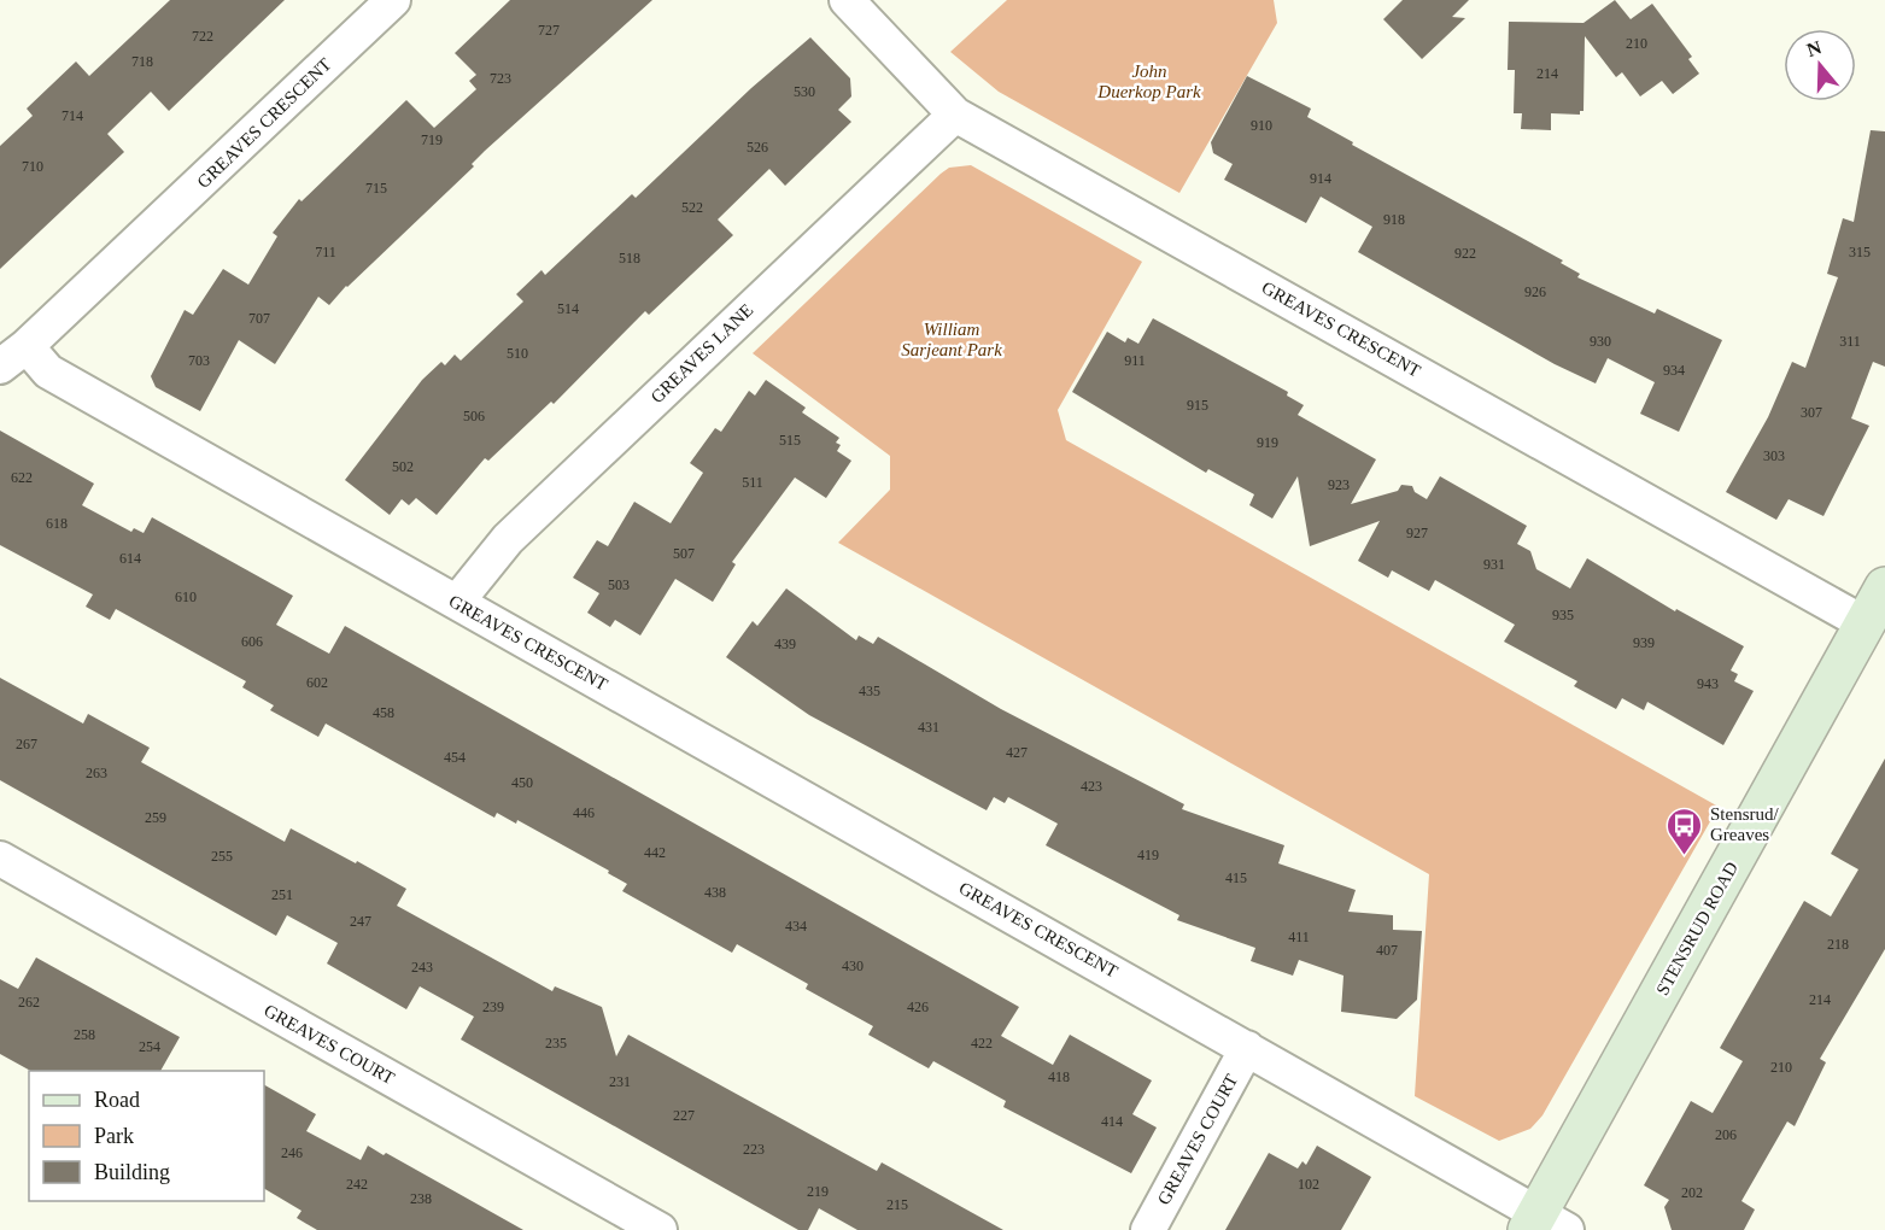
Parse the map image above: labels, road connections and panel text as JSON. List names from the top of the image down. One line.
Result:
{"streets":{"street":["GREAVES CRESCENT","GREAVES LANE","STENSRUD ROAD","GREAVES COURT"]},"crossings":[["GREAVES CRESCENT","GREAVES LANE"],["GREAVES CRESCENT","STENSRUD ROAD"],["GREAVES CRESCENT","GREAVES COURT"]],"parks":["John Duerkop Park","William Sarjeant Park"],"places":{"bus stop":["Stensrud/ Greaves"]},"house_numbers":["727","722","210","718","214","723","530","714","910","719","526","710","914","715","522","918","711","315","922","518","926","514","707","930","311","510","703","911","934","915","307","506","515","919","303","502","622","511","923","618","927","507","614","931","503","610","935","606","939","439","602","943","435","458","431","267","427","454","263","450","423","446","259","442","419","255","415","438","251","247","434","411","218","407","430","243","214","262","239","426","258","235","422","254","210","418","231","227","414","206","223","246","242","102","219","202","238","215"],"legend":["Road","Park","Building"],"north":"top"}
